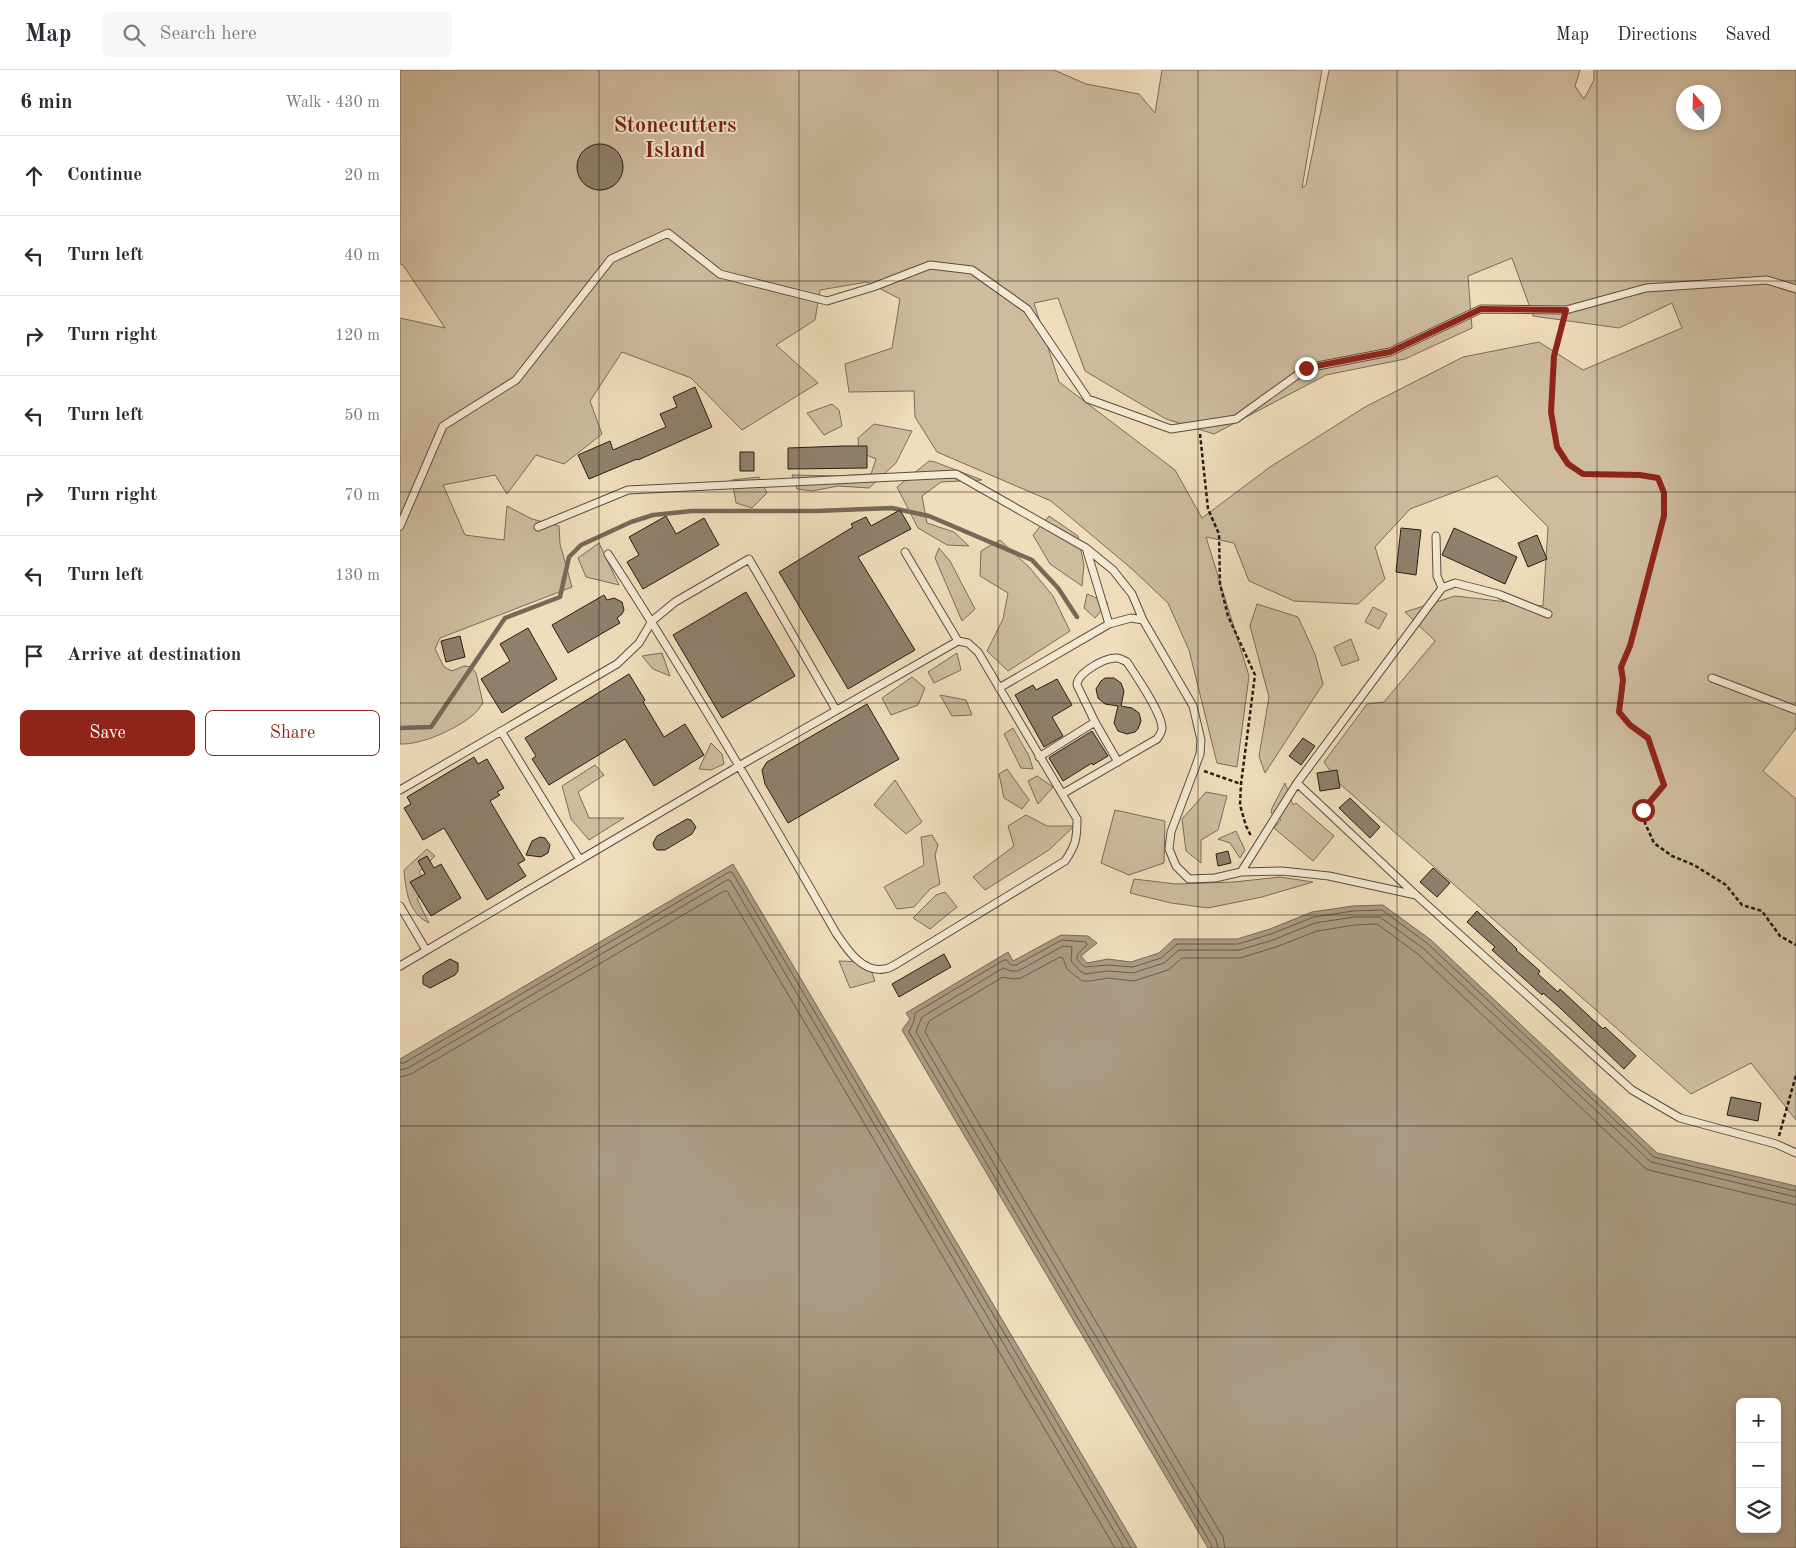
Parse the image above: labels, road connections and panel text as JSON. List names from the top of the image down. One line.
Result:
{"districts":["Stonecutters Island"],"north":"top","page":{"header":"Map","search":"Search here","nav":["Map","Directions","Saved"],"heading":["6 min","Walk · 430 m"],"list":[["Continue","20 m"],["Turn left","40 m"],["Turn right","120 m"],["Turn left","50 m"],["Turn right","70 m"],["Turn left","130 m"],"Arrive at destination"],"buttons":["Save","Share"],"map_buttons":["+","−"]}}
